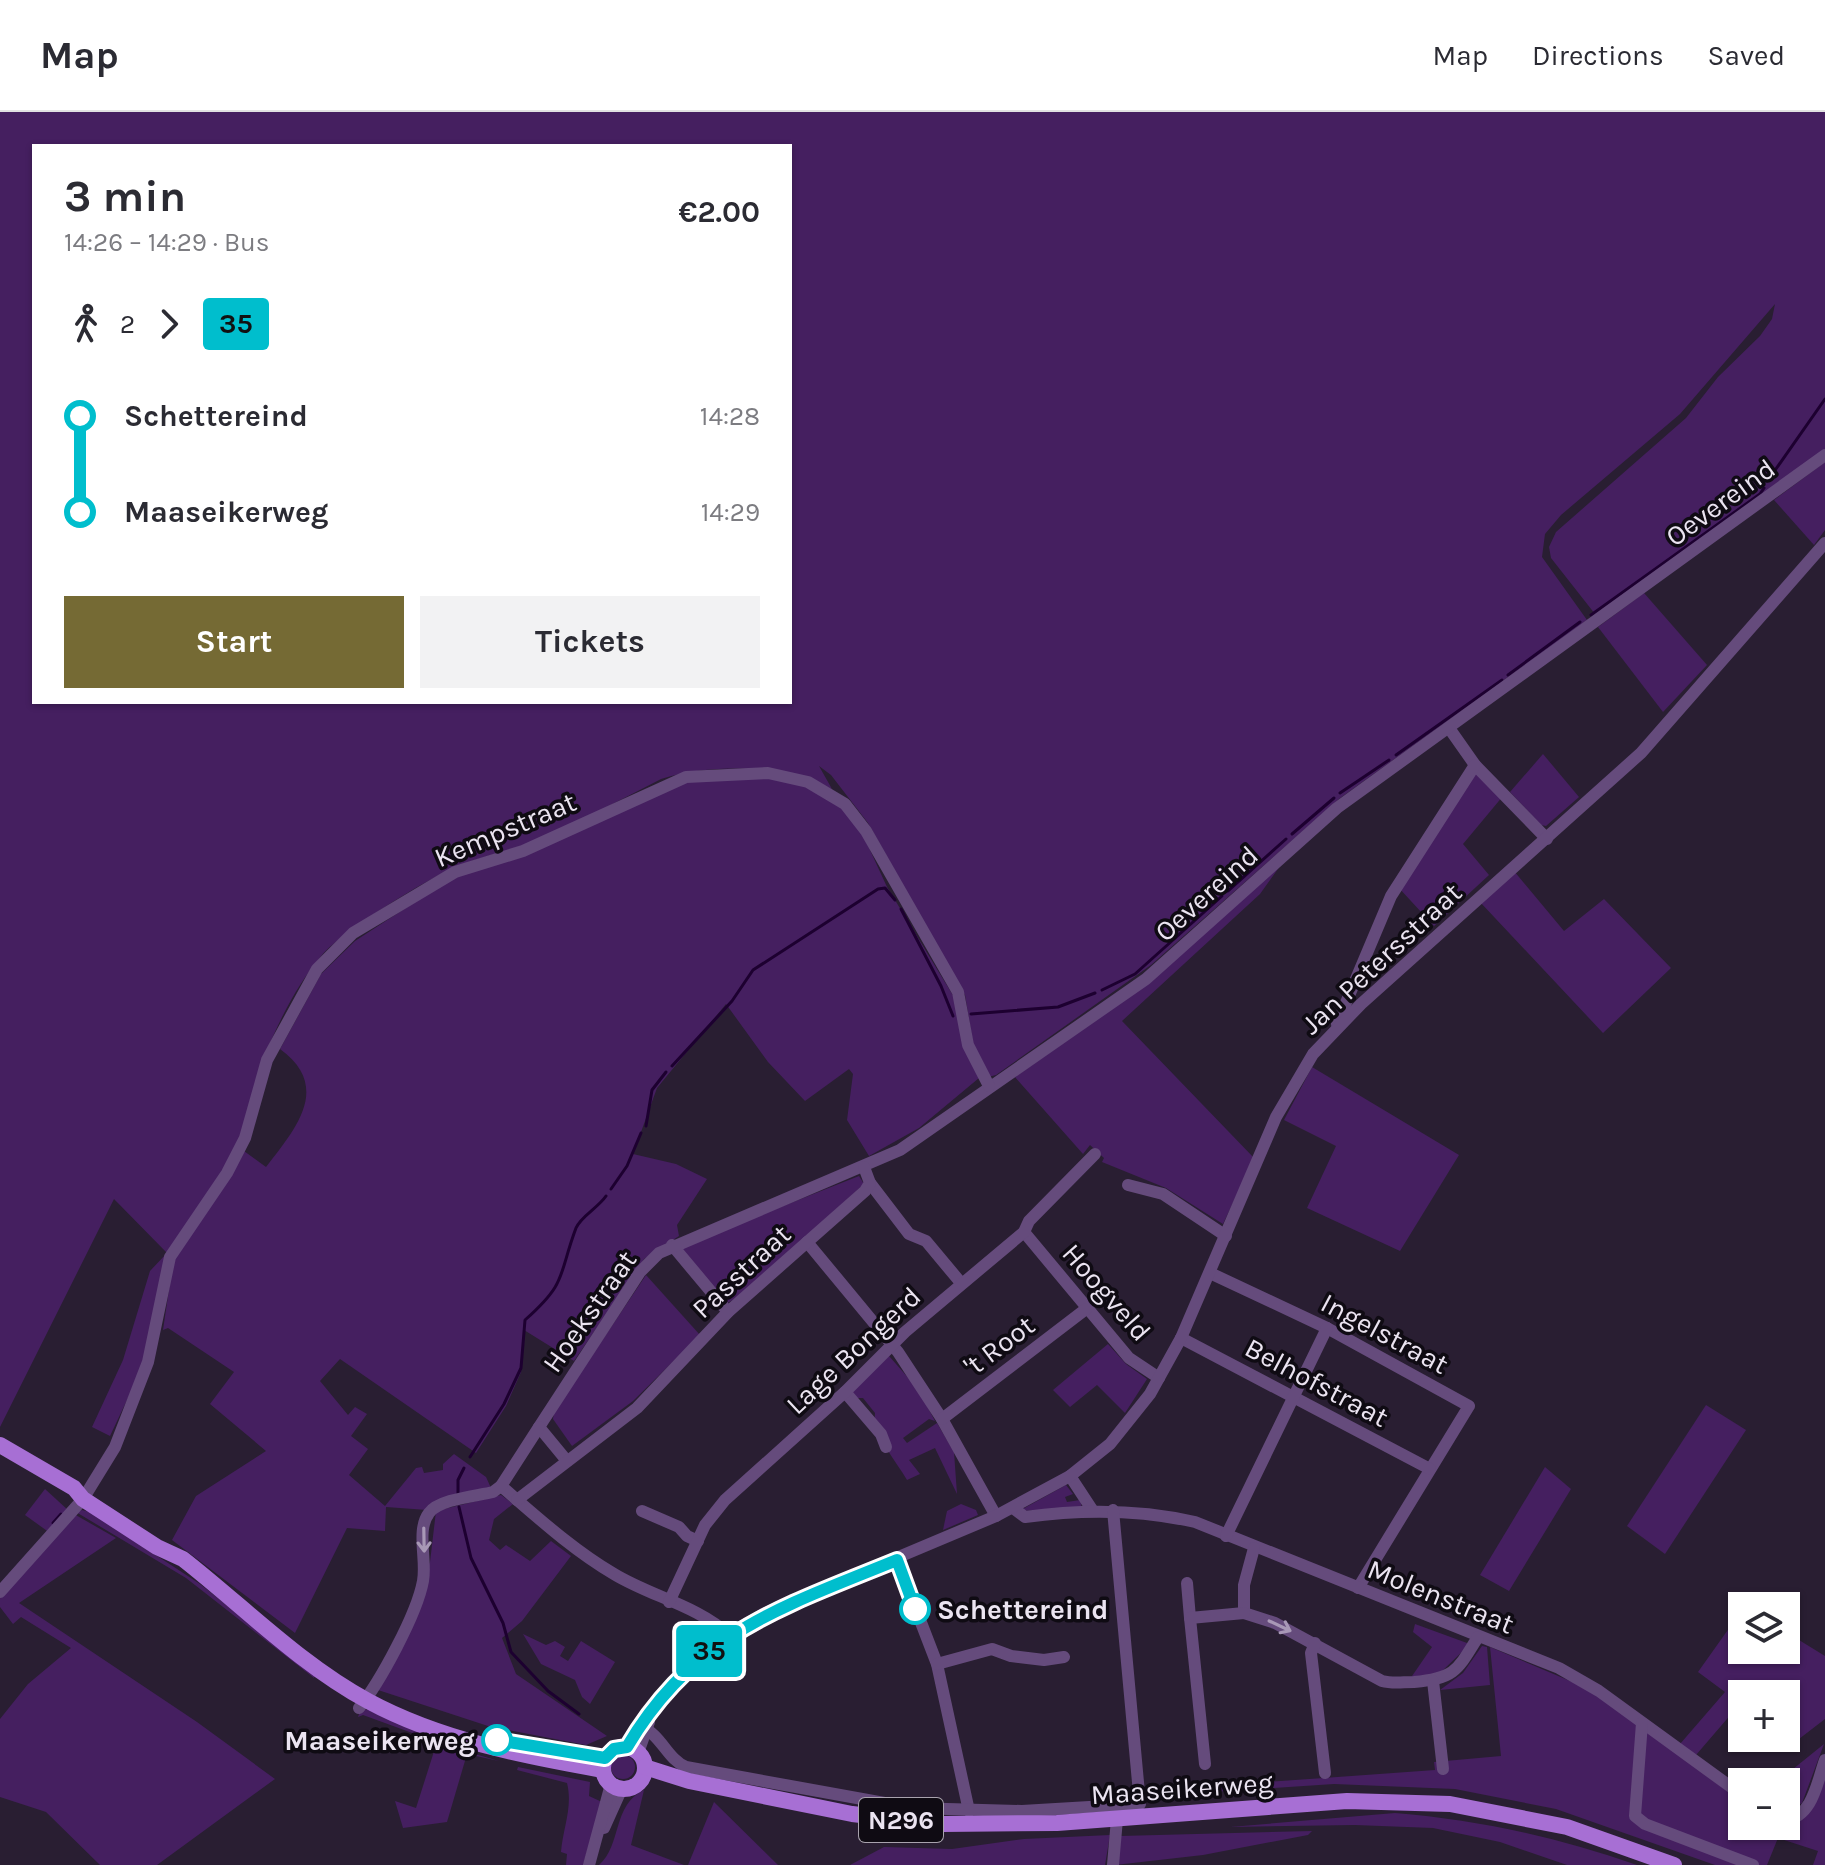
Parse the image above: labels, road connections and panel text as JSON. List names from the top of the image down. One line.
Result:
{"streets":{"main road":["Maaseikerweg","N296"],"street":["Oevereind","Kempstraat","Jan Petersstraat","Passtraat","Hoogveld","Hoekstraat","Ingelstraat","'t Root","Lage Bongerd","Belhofstraat","Molenstraat"]},"crossings":[["Oevereind","Kempstraat"],["Jan Petersstraat","Hoogveld"],["Jan Petersstraat","Ingelstraat"],["Jan Petersstraat","Belhofstraat"],["Jan Petersstraat","Molenstraat"],["Jan Petersstraat","Maaseikerweg"],["Hoogveld","'t Root"],["Hoogveld","Lage Bongerd"],["Ingelstraat","Belhofstraat"]],"places":["Schettereind","Maaseikerweg"],"lines":["bus line 35"],"page":{"header":"Map","nav":["Map","Directions","Saved"],"on_map":"35","heading":["3 min","14:26 – 14:29 · Bus","€2.00"],"legs":["2","35"],"list":[{"name":"Schettereind","value":"14:28"},{"name":"Maaseikerweg","value":"14:29"}],"buttons":["Start","Tickets"],"map_buttons":["+","−"]}}
